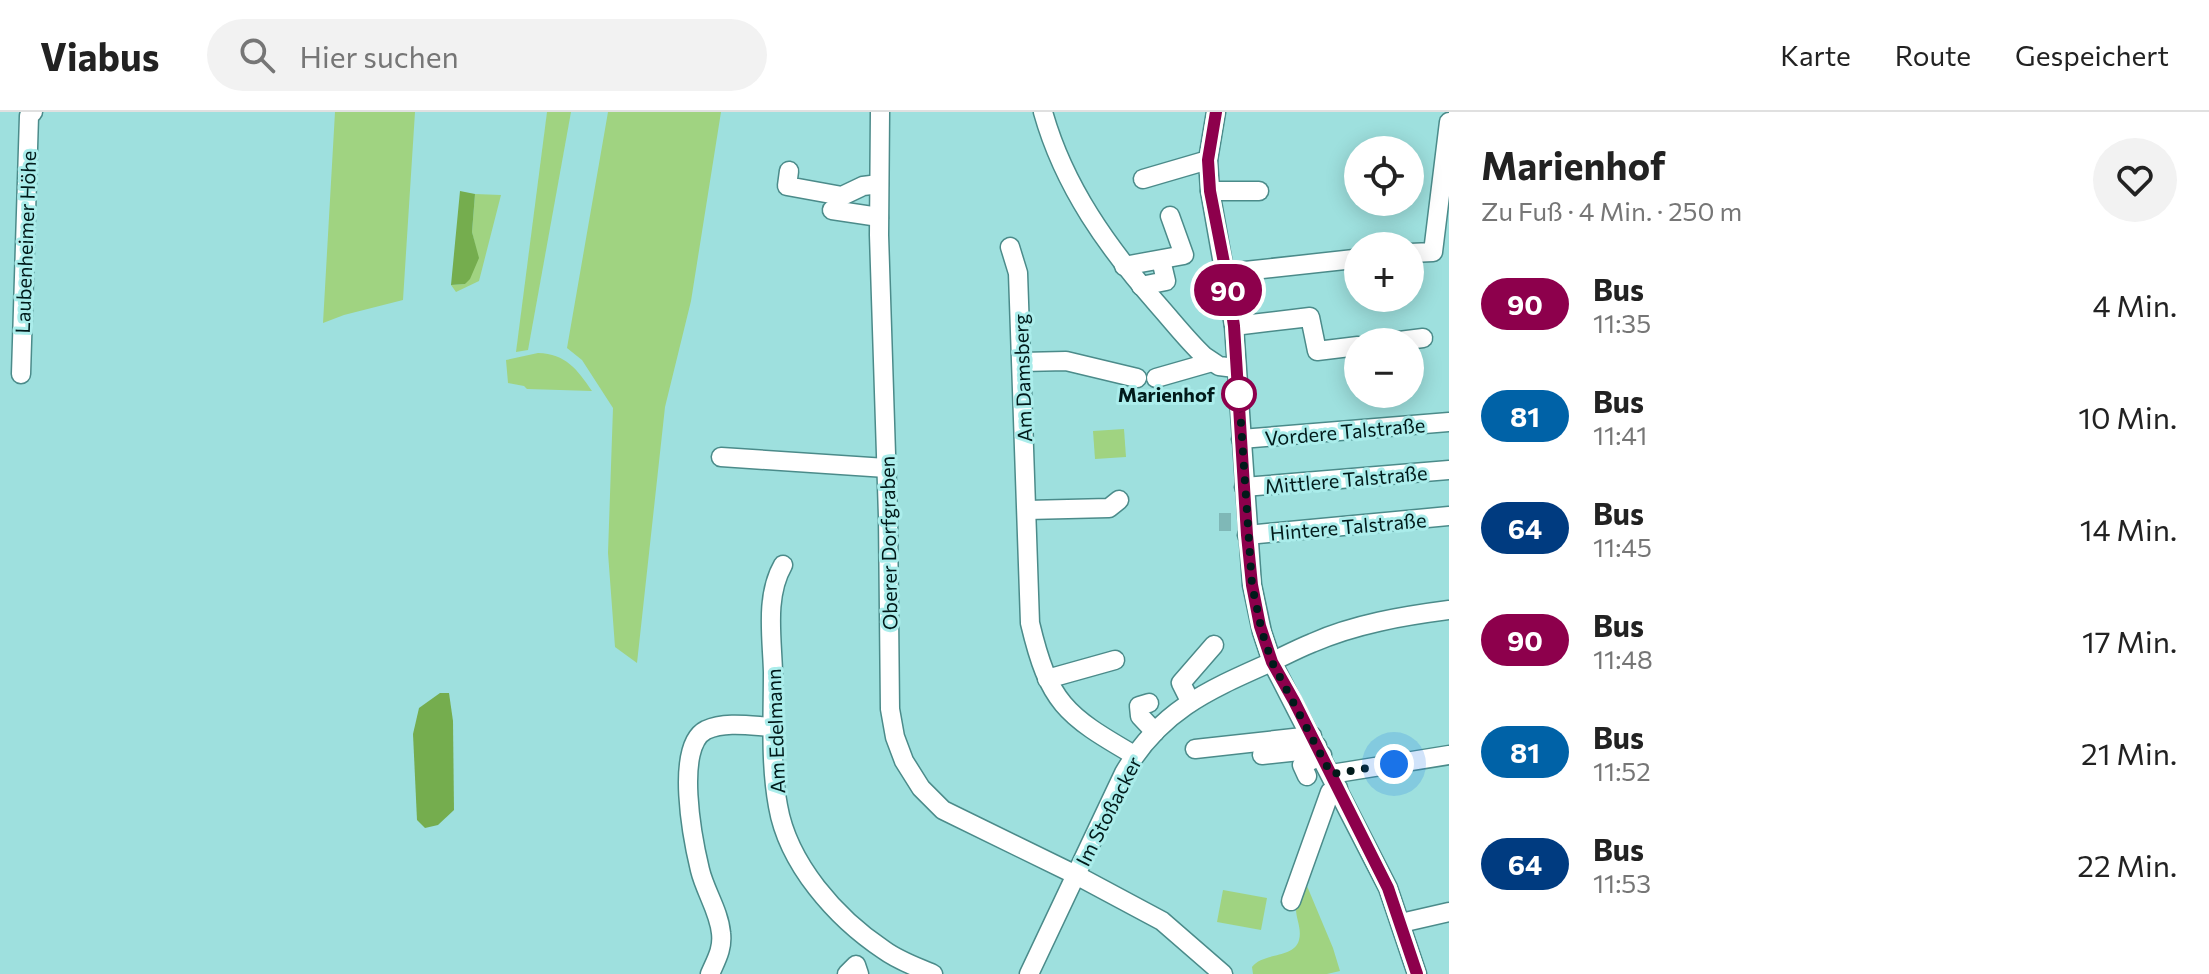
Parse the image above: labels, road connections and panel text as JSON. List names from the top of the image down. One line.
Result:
{"streets":{"street":["Laubenheimer Höhe","Am Damsberg","Vordere Talstraße","Mittlere Talstraße","Hintere Talstraße","Oberer Dorfgraben","Am Edelmann","Im Stoßacker"]},"crossings":[["Am Damsberg","Im Stoßacker"],["Oberer Dorfgraben","Im Stoßacker"]],"places":["Marienhof"],"lines":["bus line 90"],"page":{"header":"Viabus","search":"Hier suchen","nav":["Karte","Route","Gespeichert"],"on_map":"90","heading":["Marienhof","Zu Fuß · 4 Min. · 250 m"],"map_buttons":["+","−"],"list":[{"mark":"90","name":"Bus","note":"11:35","value":"4 Min."},{"mark":"81","name":"Bus","note":"11:41","value":"10 Min."},{"mark":"64","name":"Bus","note":"11:45","value":"14 Min."},{"mark":"90","name":"Bus","note":"11:48","value":"17 Min."},{"mark":"81","name":"Bus","note":"11:52","value":"21 Min."},{"mark":"64","name":"Bus","note":"11:53","value":"22 Min."}]}}
